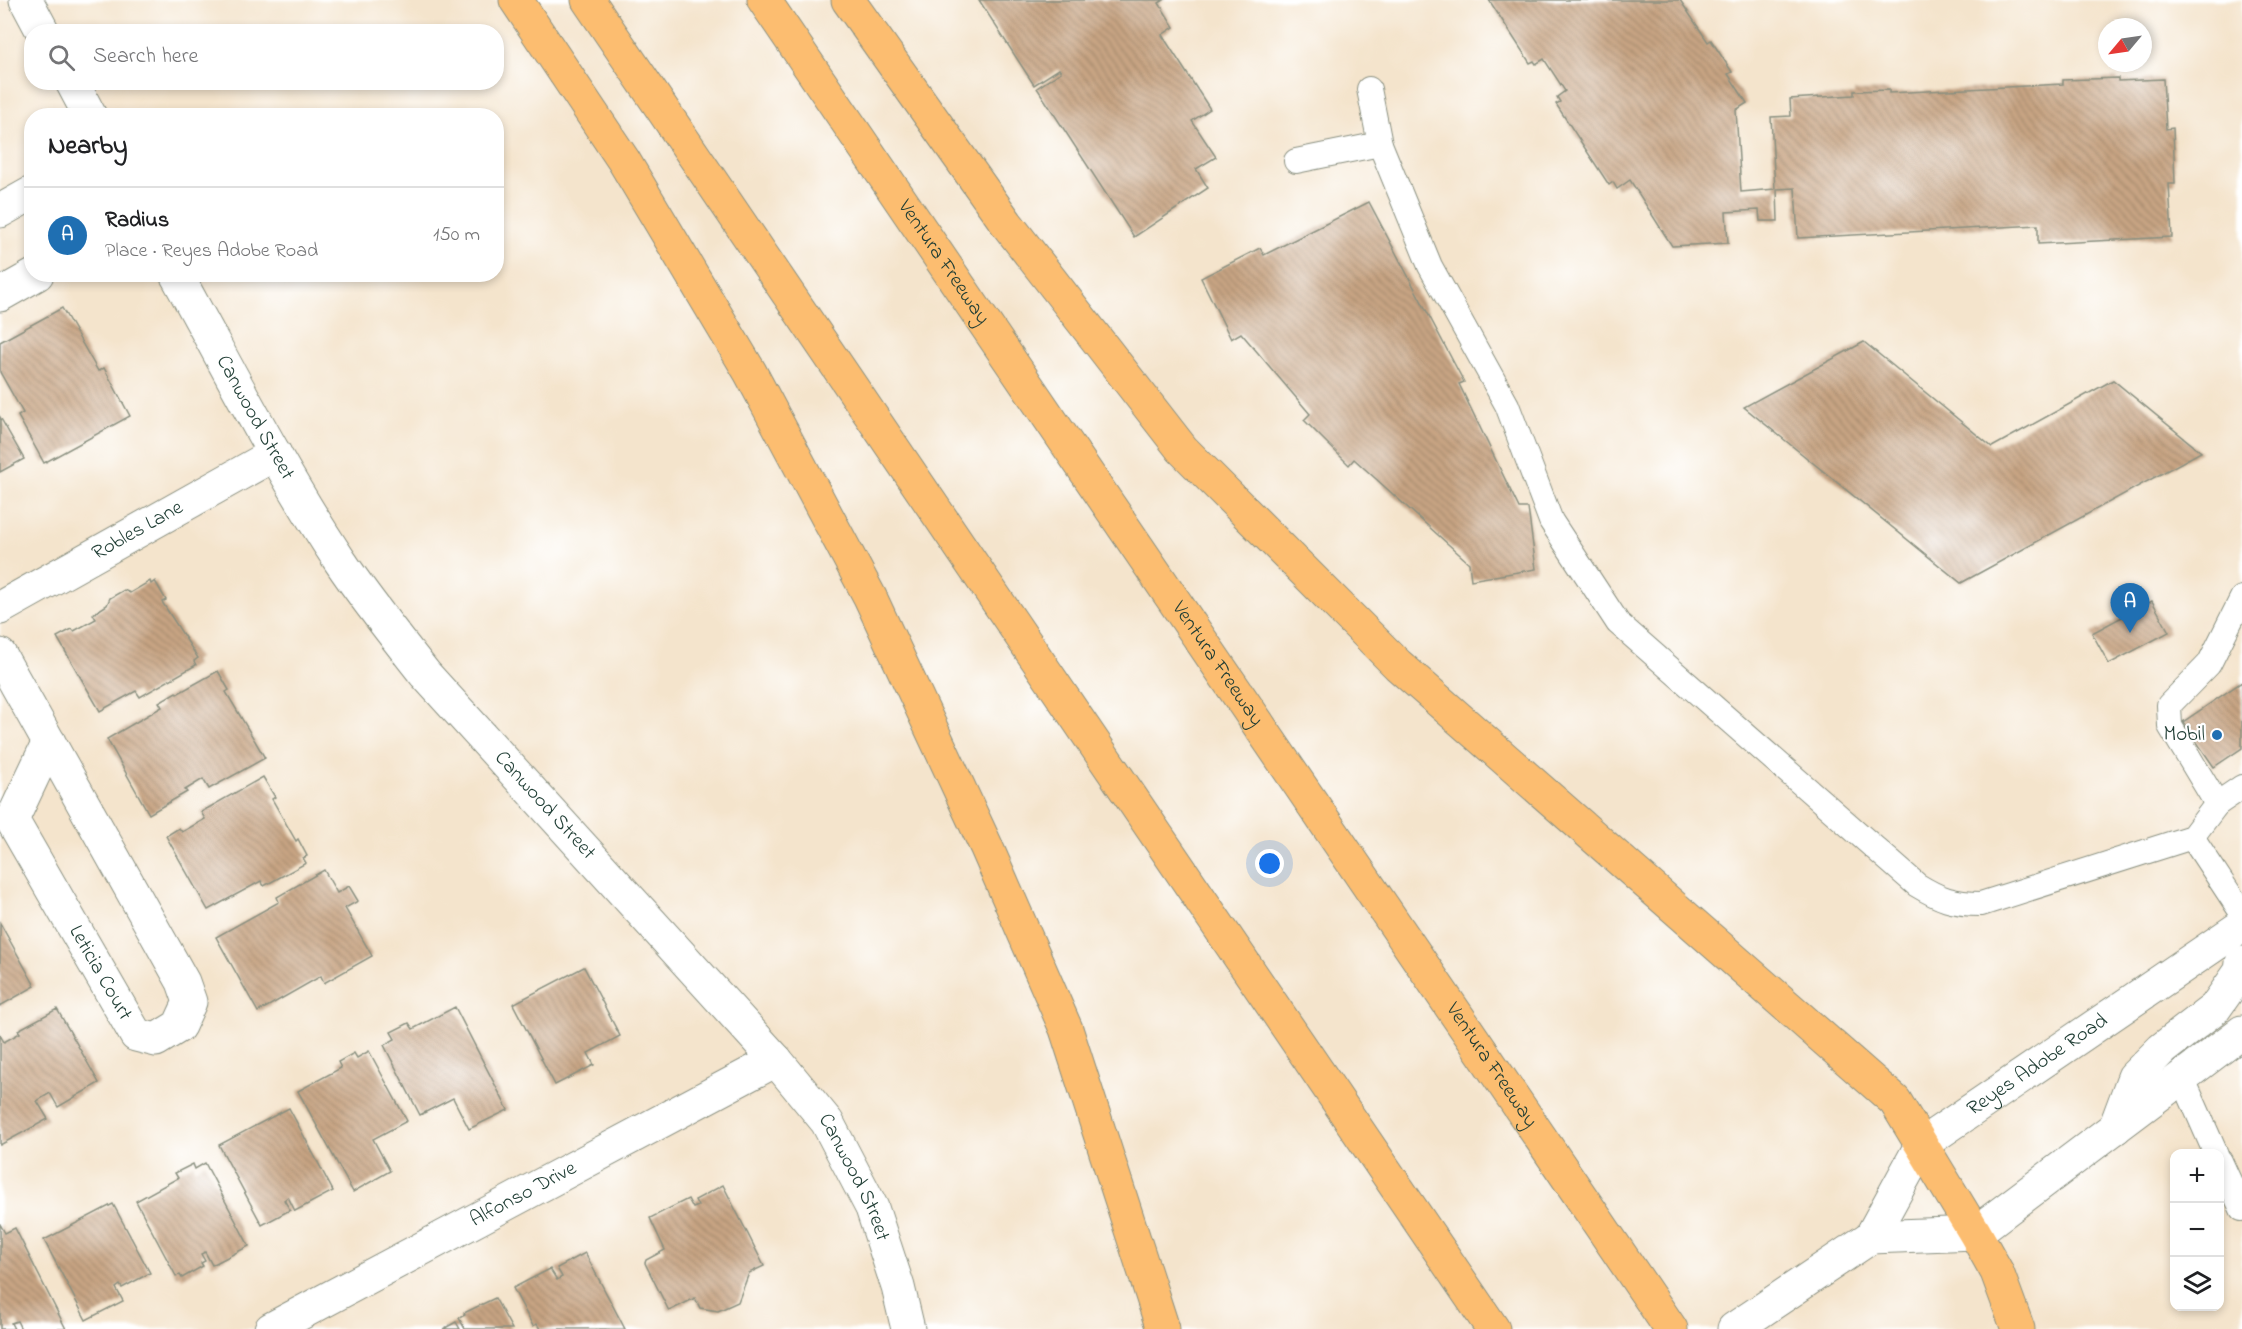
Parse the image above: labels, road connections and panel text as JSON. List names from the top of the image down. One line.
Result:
{"streets":{"highway":["Ventura Freeway"],"street":["Canwood Street","Robles Lane","Leticia Court","Reyes Adobe Road","Alfonso Drive"]},"crossings":[["Canwood Street","Robles Lane"],["Canwood Street","Alfonso Drive"]],"places":["Mobil"],"north":"bottom left","page":{"search":"Search here","heading":"Nearby","list":[{"mark":"A","name":"Radius","note":"Place · Reyes Adobe Road","value":"150 m"}],"pins":"A","map_buttons":["+","−"]}}
